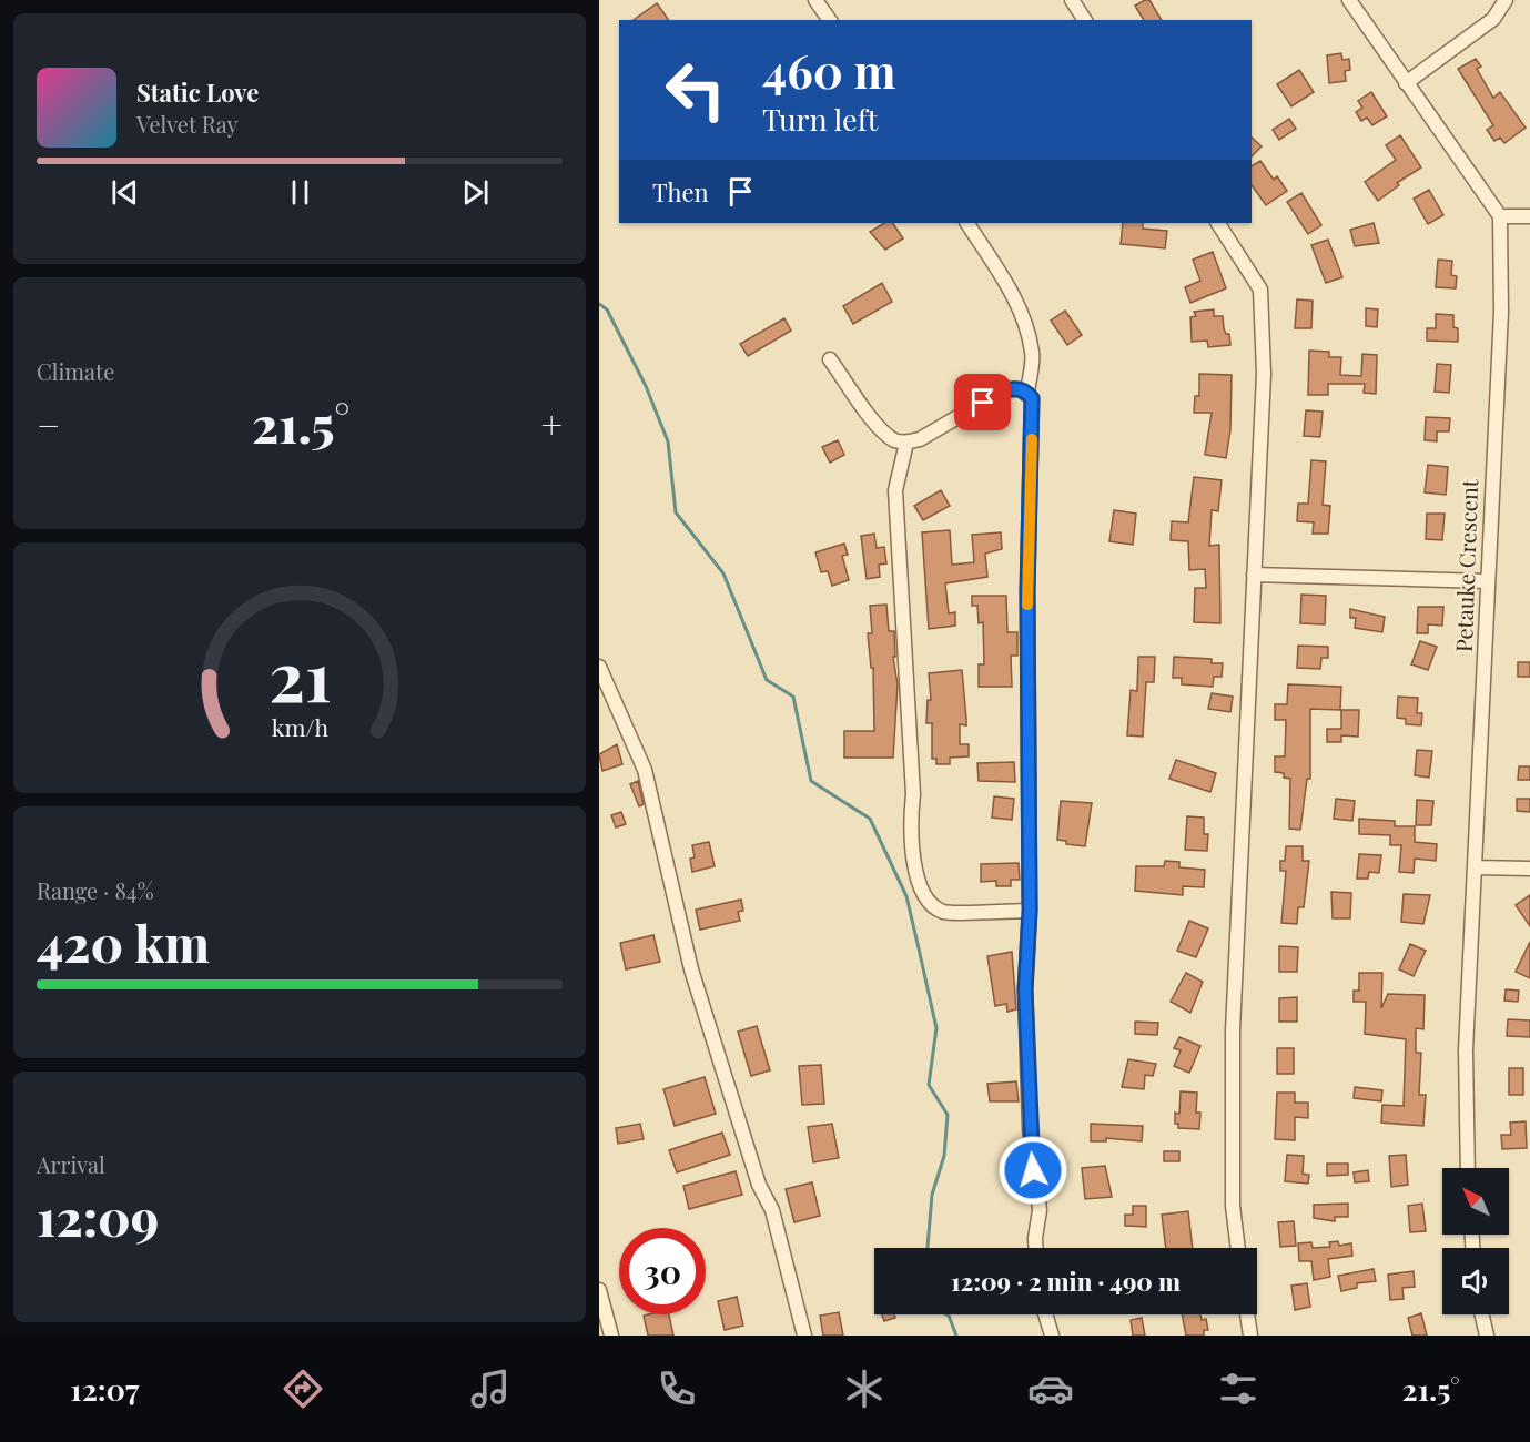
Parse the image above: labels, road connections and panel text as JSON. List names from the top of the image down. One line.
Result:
{"streets":{"street":["Petauke Crescent"]},"north":"top left","page":{"turn":["460 m","Turn left"],"song":["Static Love","Velvet Ray"],"then":"Then","tile":["Climate",["Range · 84%","420 km"],["Arrival","12:09"]],"heat":["−","21.5°","+"],"limit":"30","trip":"12:09 · 2 min · 490 m","tabs":["12:07","21.5°"],"gauge":["21","km/h"]}}
